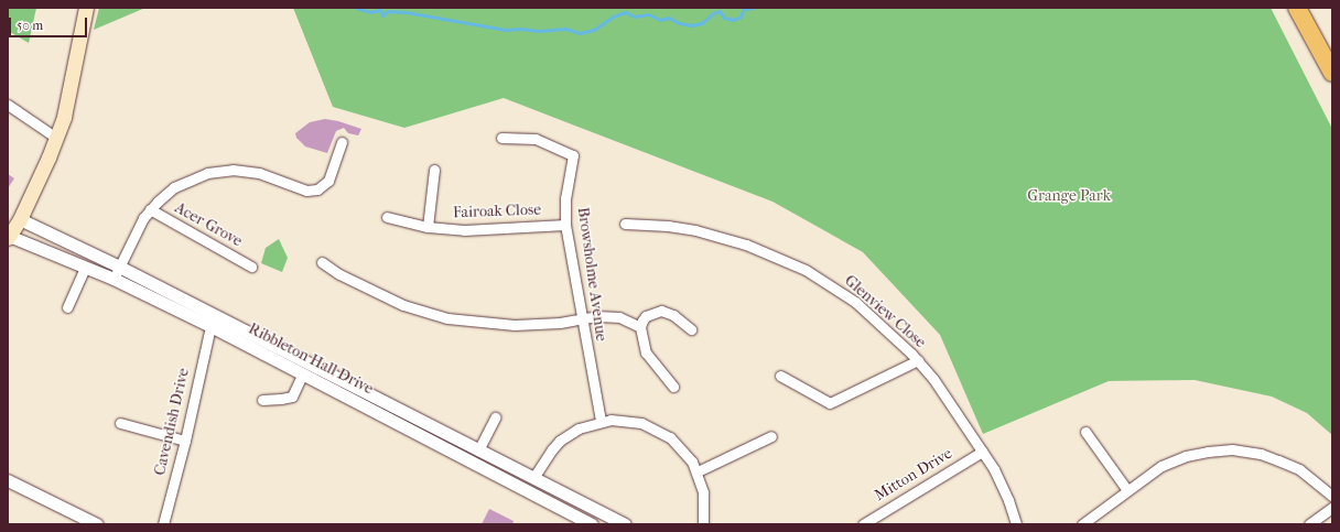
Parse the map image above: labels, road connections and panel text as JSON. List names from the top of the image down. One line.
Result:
{"streets":{"street":["Fairoak Close","Acer Grove","Browsholme Avenue","Glenview Close","Ribbleton Hall Drive","Cavendish Drive","Mitton Drive"]},"crossings":[["Fairoak Close","Browsholme Avenue"],["Glenview Close","Mitton Drive"],["Ribbleton Hall Drive","Cavendish Drive"]],"parks":["Grange Park"],"scale_bar":"50 m"}
